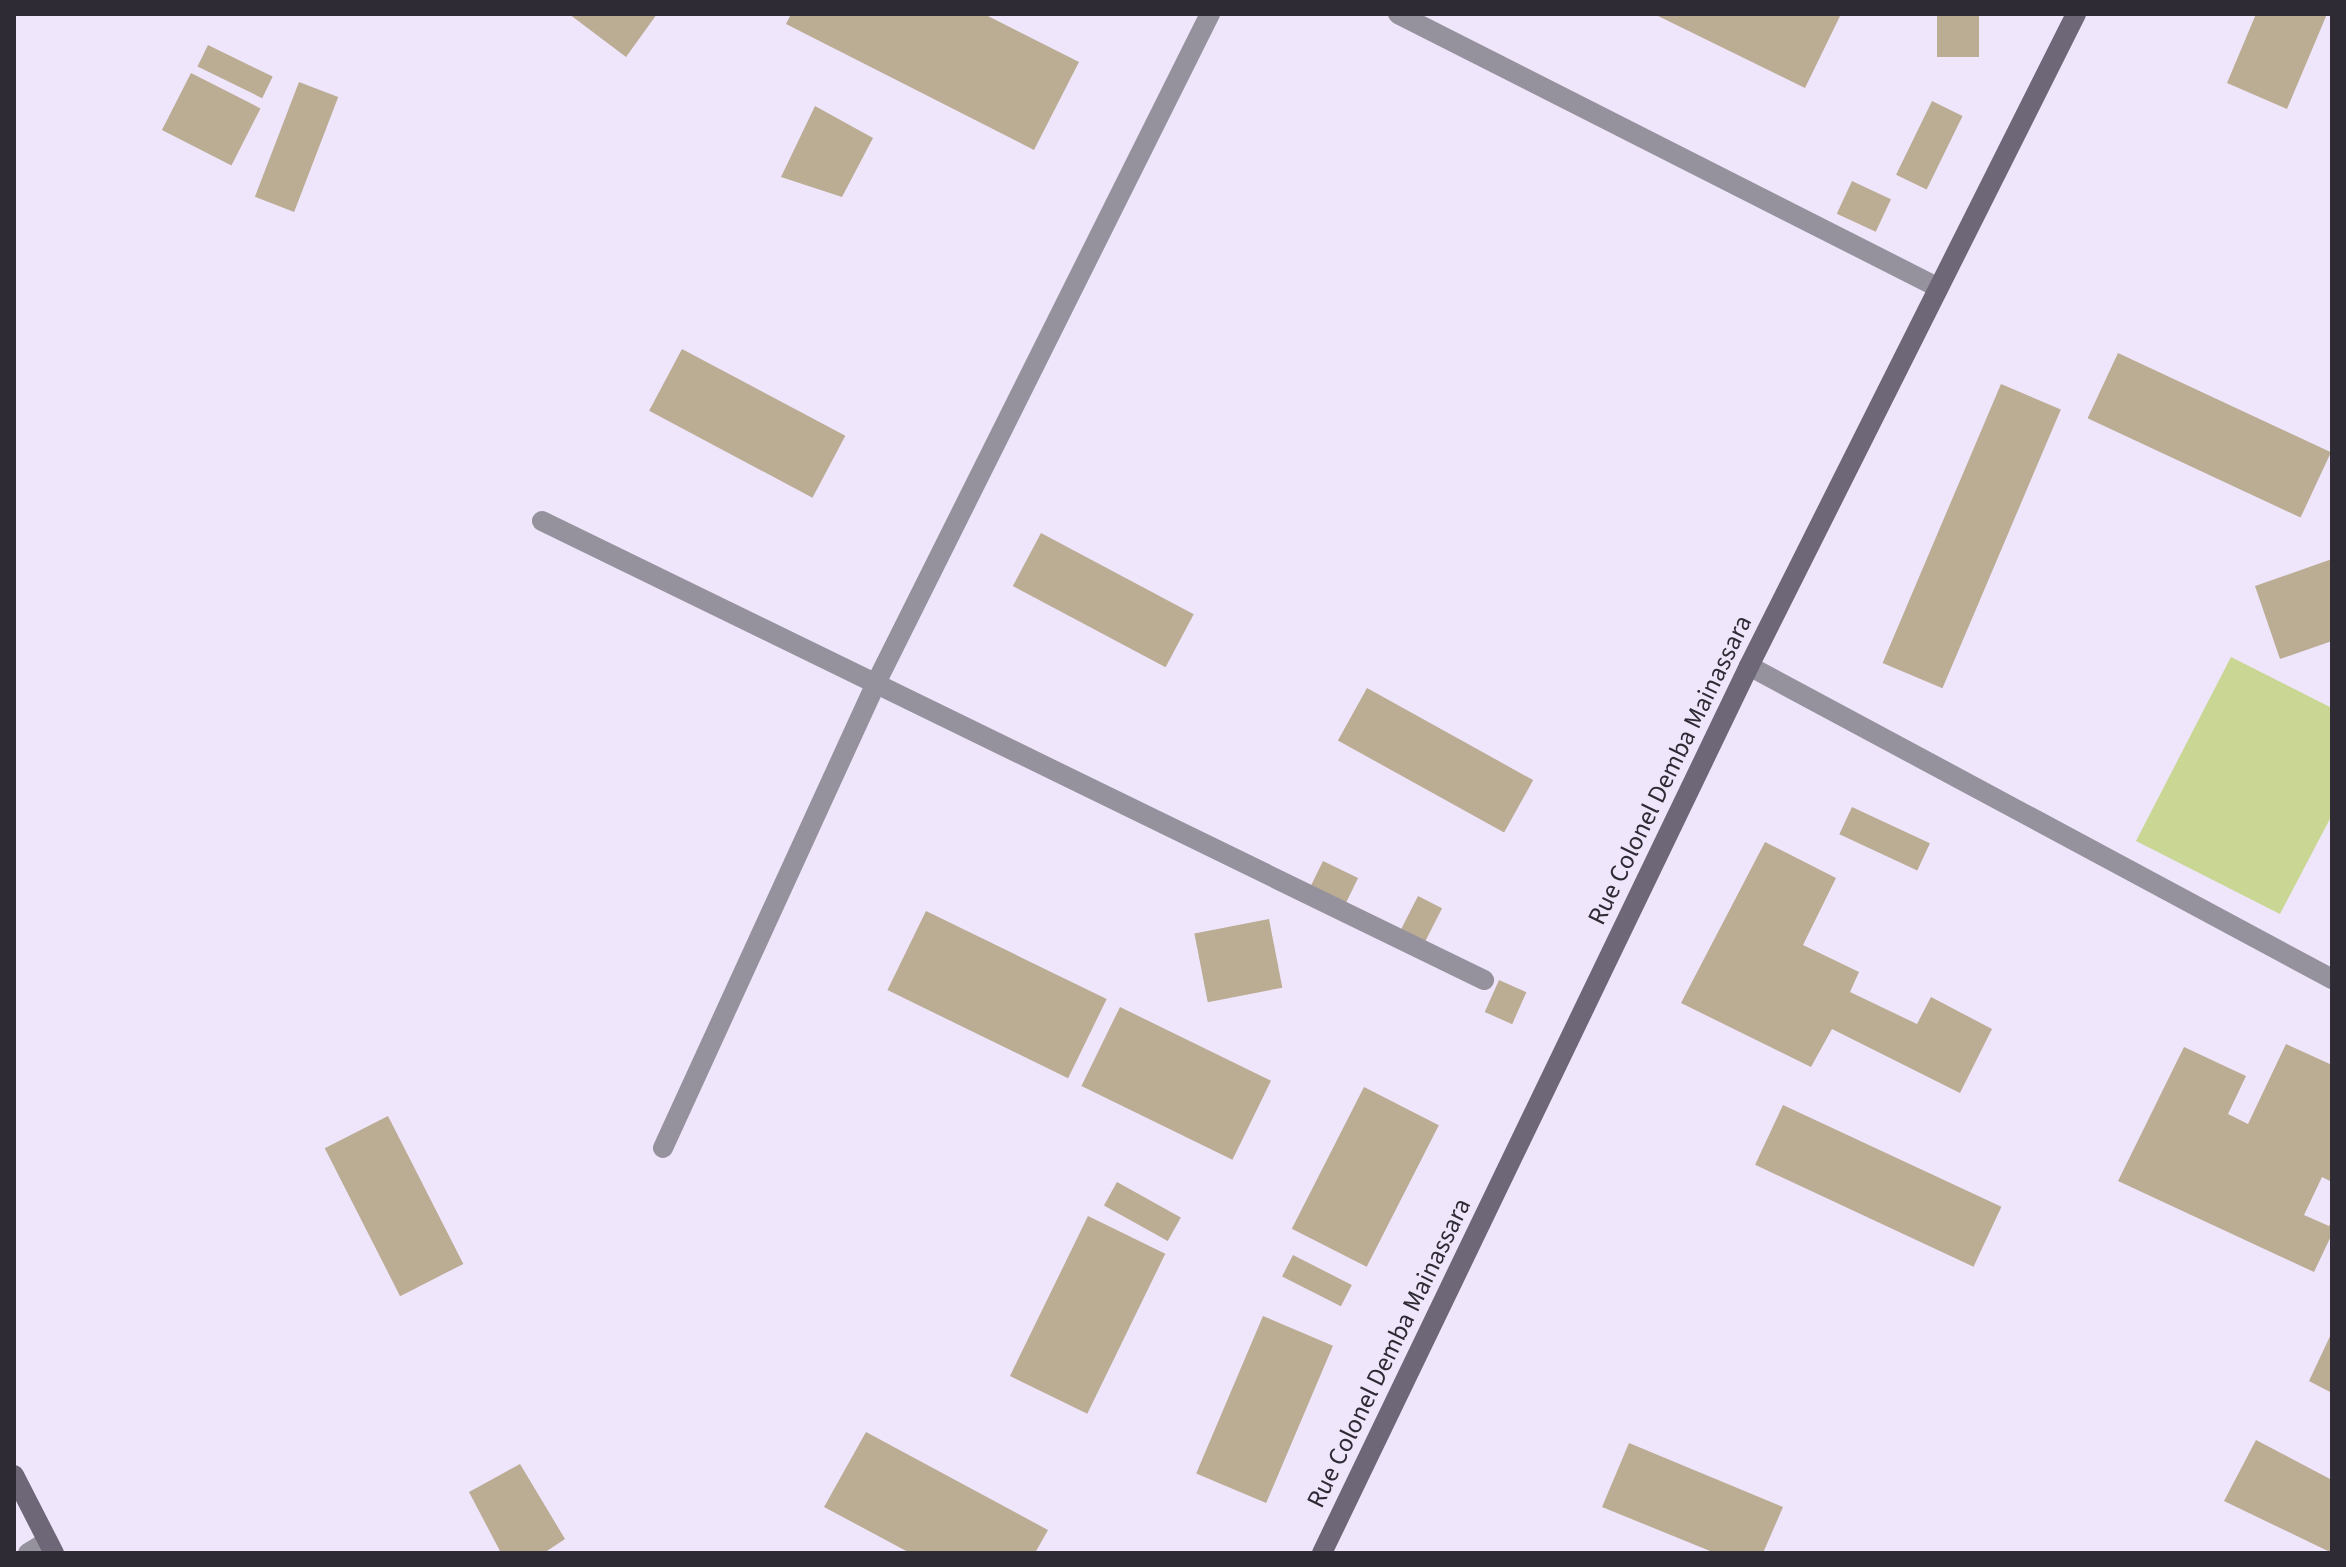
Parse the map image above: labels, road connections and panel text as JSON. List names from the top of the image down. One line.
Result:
{"streets":{"street":["Rue Colonel Demba Mainassara"]}}
